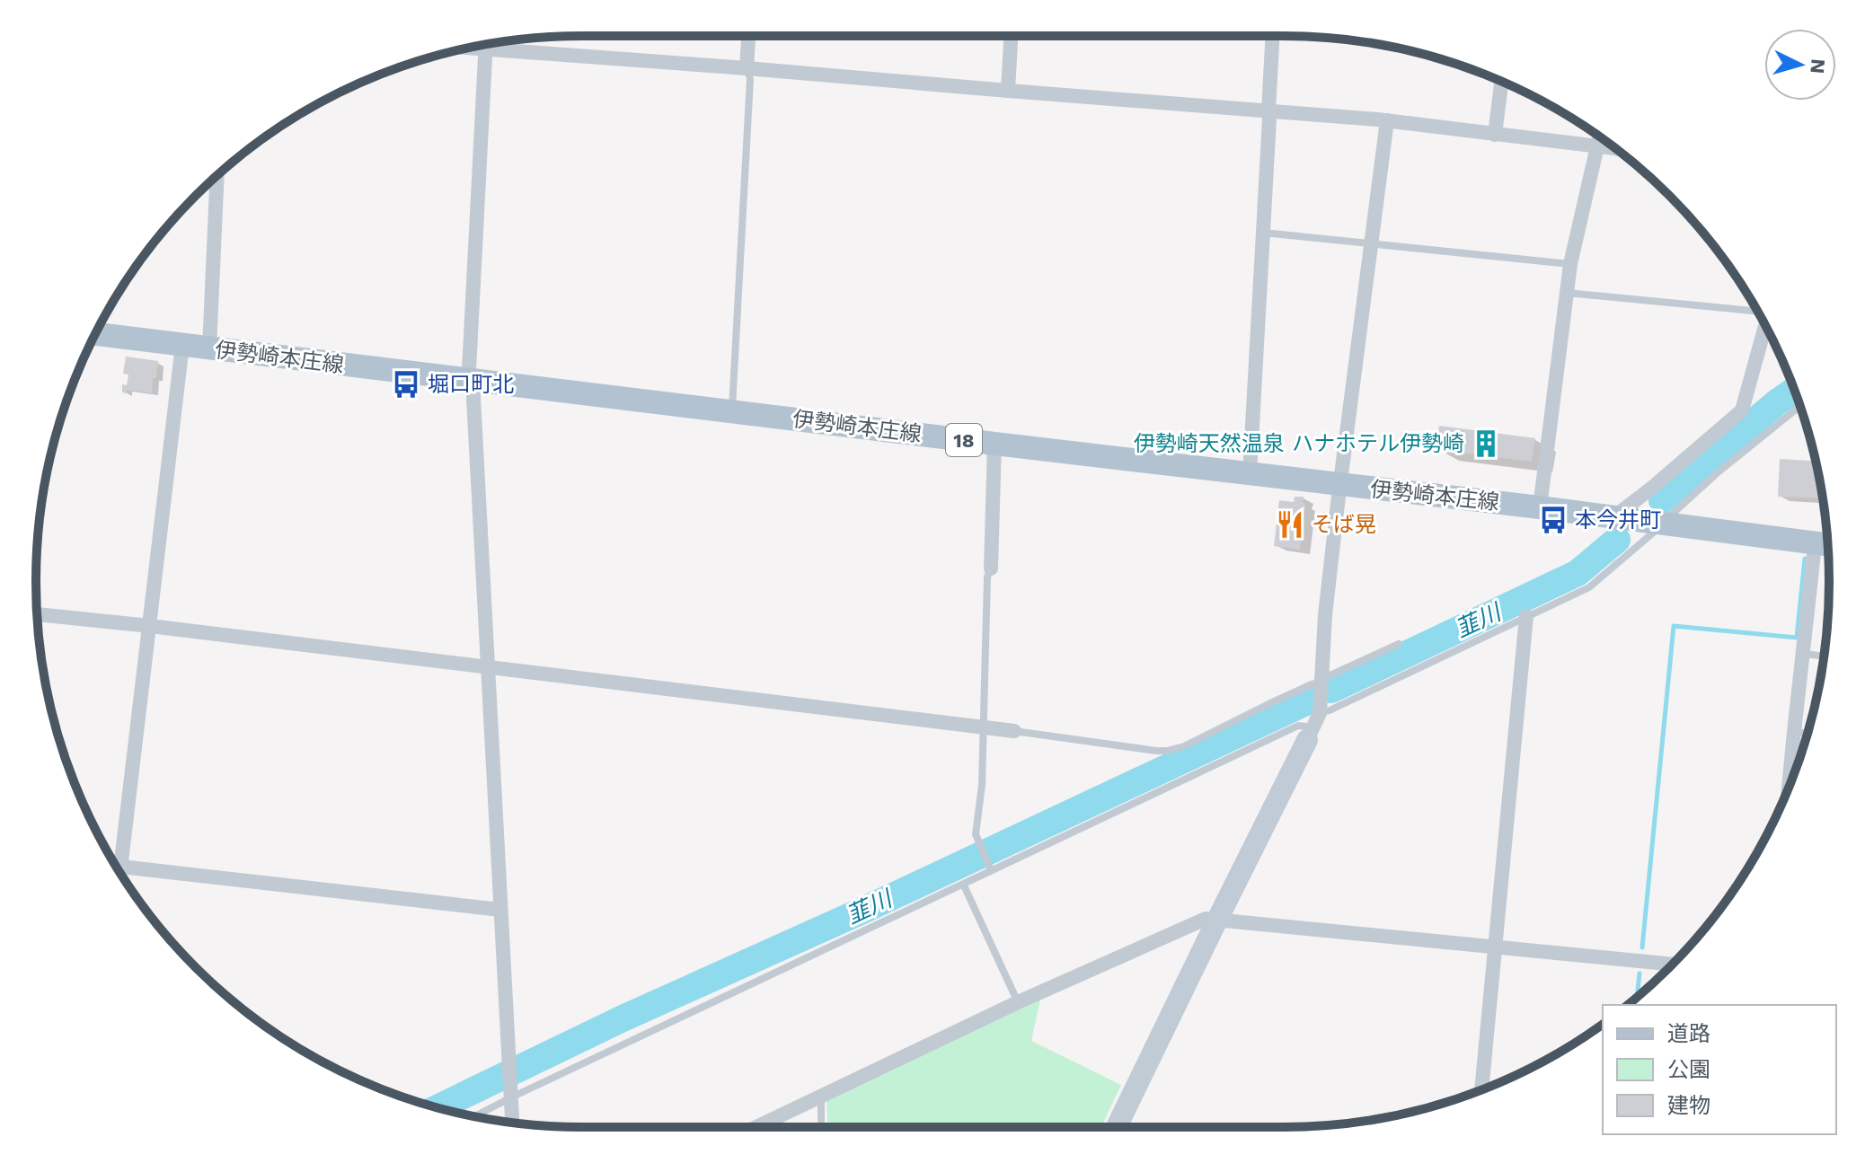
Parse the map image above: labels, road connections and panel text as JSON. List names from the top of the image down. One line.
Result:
{"streets":{"main road":["伊勢崎本庄線","18"]},"water":["韮川"],"places":{"bus stop":["堀口町北","本今井町"],"building":["伊勢崎天然温泉 ハナホテル伊勢崎"],"restaurant":["そば晃"]},"legend":["道路","公園","建物"],"north":"right"}
